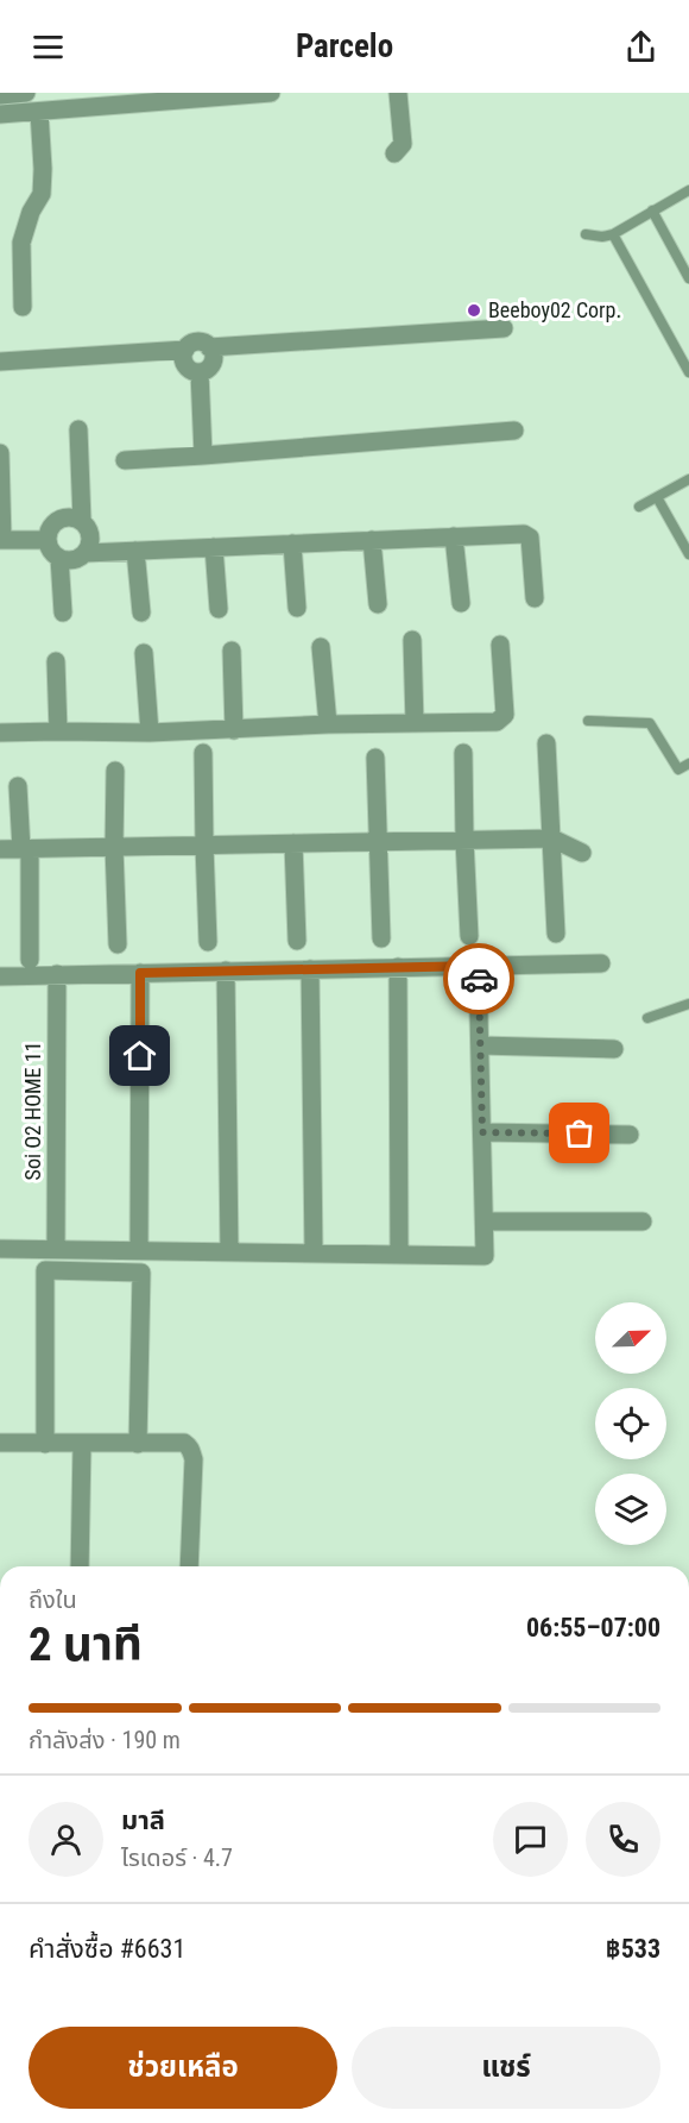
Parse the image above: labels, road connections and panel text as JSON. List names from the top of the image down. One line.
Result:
{"streets":{"street":["Soi O2 HOME 11"]},"places":["Beeboy02 Corp."],"north":"top right","page":{"header":"Parcelo","heading":["2 นาที","ถึงใน","06:55–07:00"],"panel":["มาลี","ไรเดอร์ · 4.7","คำสั่งซื้อ #6631","฿533"],"bar":"กำลังส่ง · 190 m","buttons":["ช่วยเหลือ","แชร์"]}}
